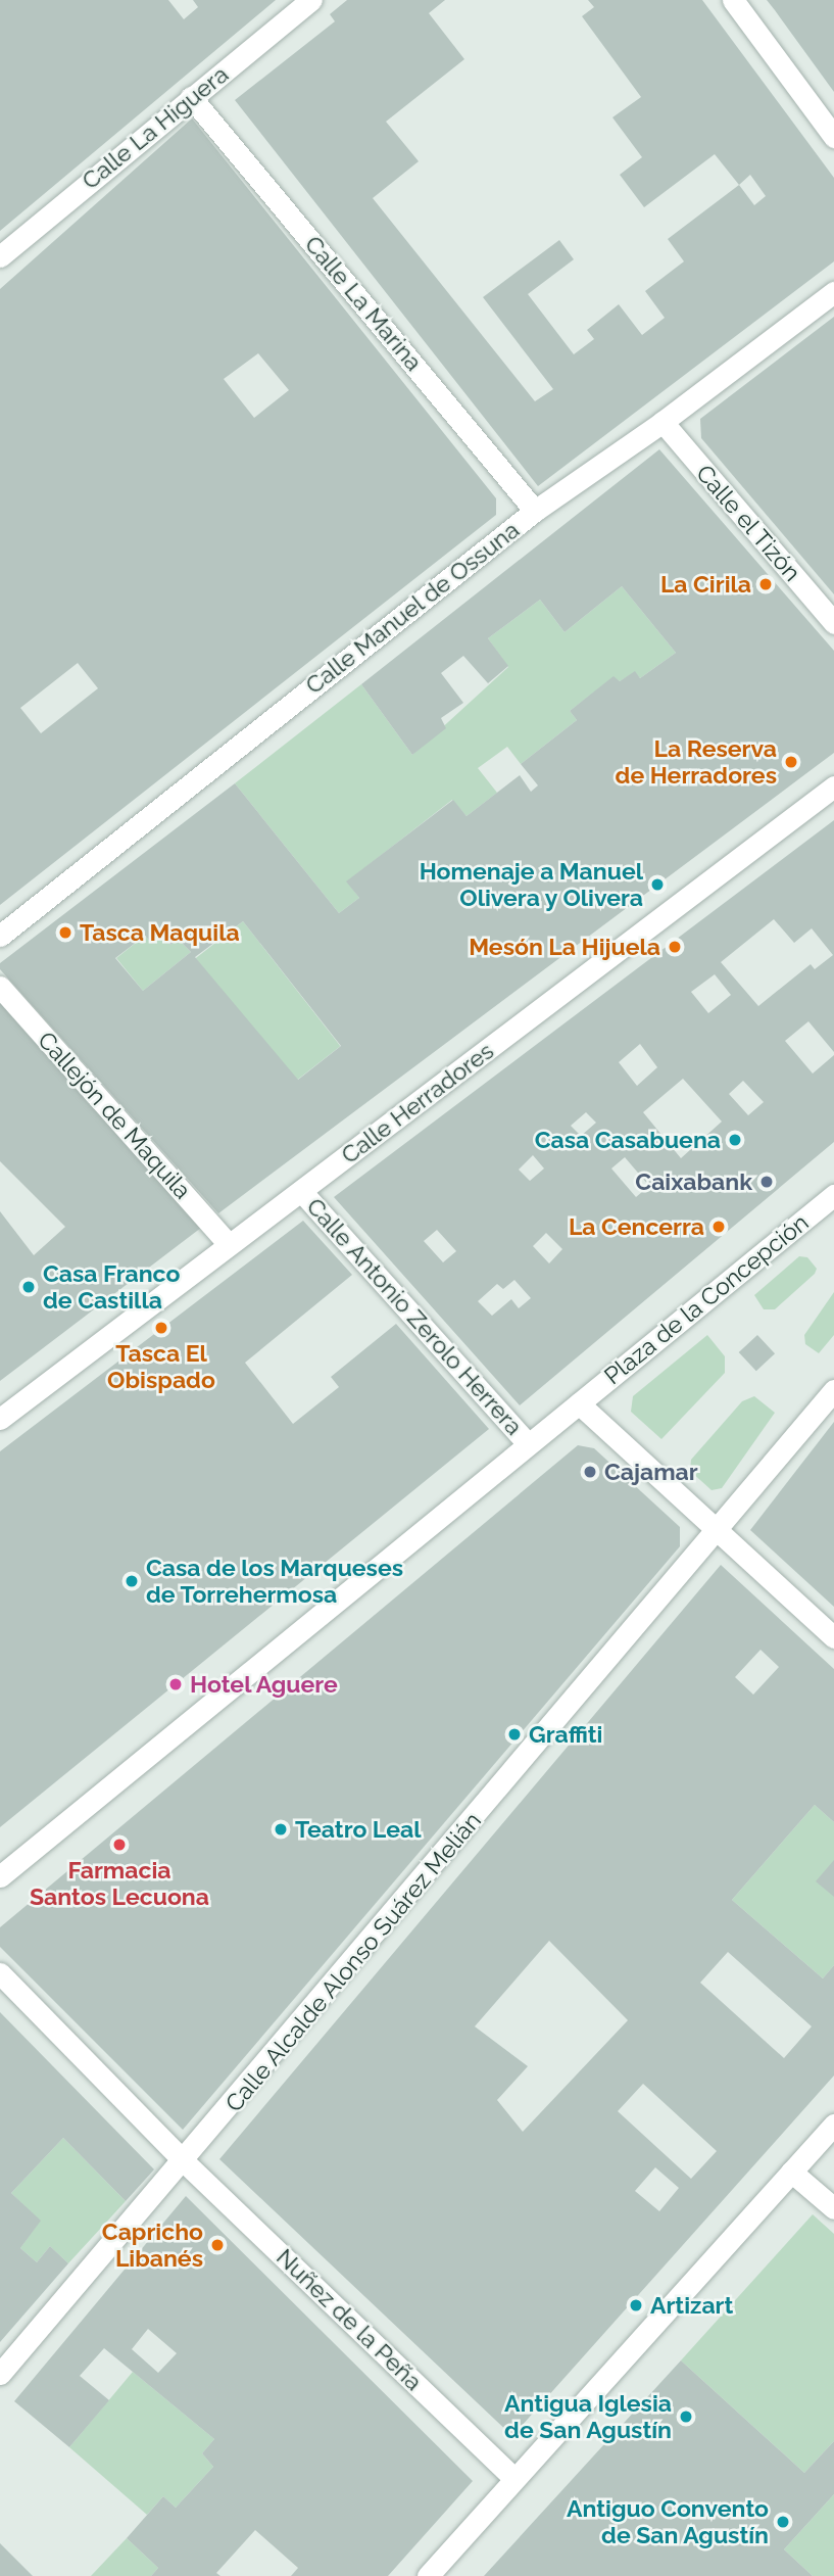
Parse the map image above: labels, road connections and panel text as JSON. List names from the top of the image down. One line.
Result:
{"streets":{"street":["Calle La Higuera","Calle La Marina","Calle el Tizón","Calle Manuel de Ossuna","Calle Herradores","Callejón de Maquila","Plaza de la Concepción","Calle Antonio Zerolo Herrera","Calle Alcalde Alonso Suárez Melián","Nuñez de la Peña"]},"crossings":[["Calle La Higuera","Calle La Marina"],["Calle La Marina","Calle Manuel de Ossuna"],["Calle el Tizón","Calle Manuel de Ossuna"],["Calle Herradores","Callejón de Maquila"],["Calle Herradores","Calle Antonio Zerolo Herrera"],["Plaza de la Concepción","Calle Antonio Zerolo Herrera"],["Calle Alcalde Alonso Suárez Melián","Nuñez de la Peña"]],"places":["La Cirila","La Reserva de Herradores","Homenaje a Manuel Olivera y Olivera","Tasca Maquila","Mesón La Hijuela","Casa Casabuena","Caixabank","La Cencerra","Casa Franco de Castilla","Tasca El Obispado","Cajamar","Casa de los Marqueses de Torrehermosa","Hotel Aguere","Graffiti","Teatro Leal","Farmacia Santos Lecuona","Capricho Libanés","Artizart","Antigua Iglesia de San Agustín","Antiguo Convento de San Agustín"]}
